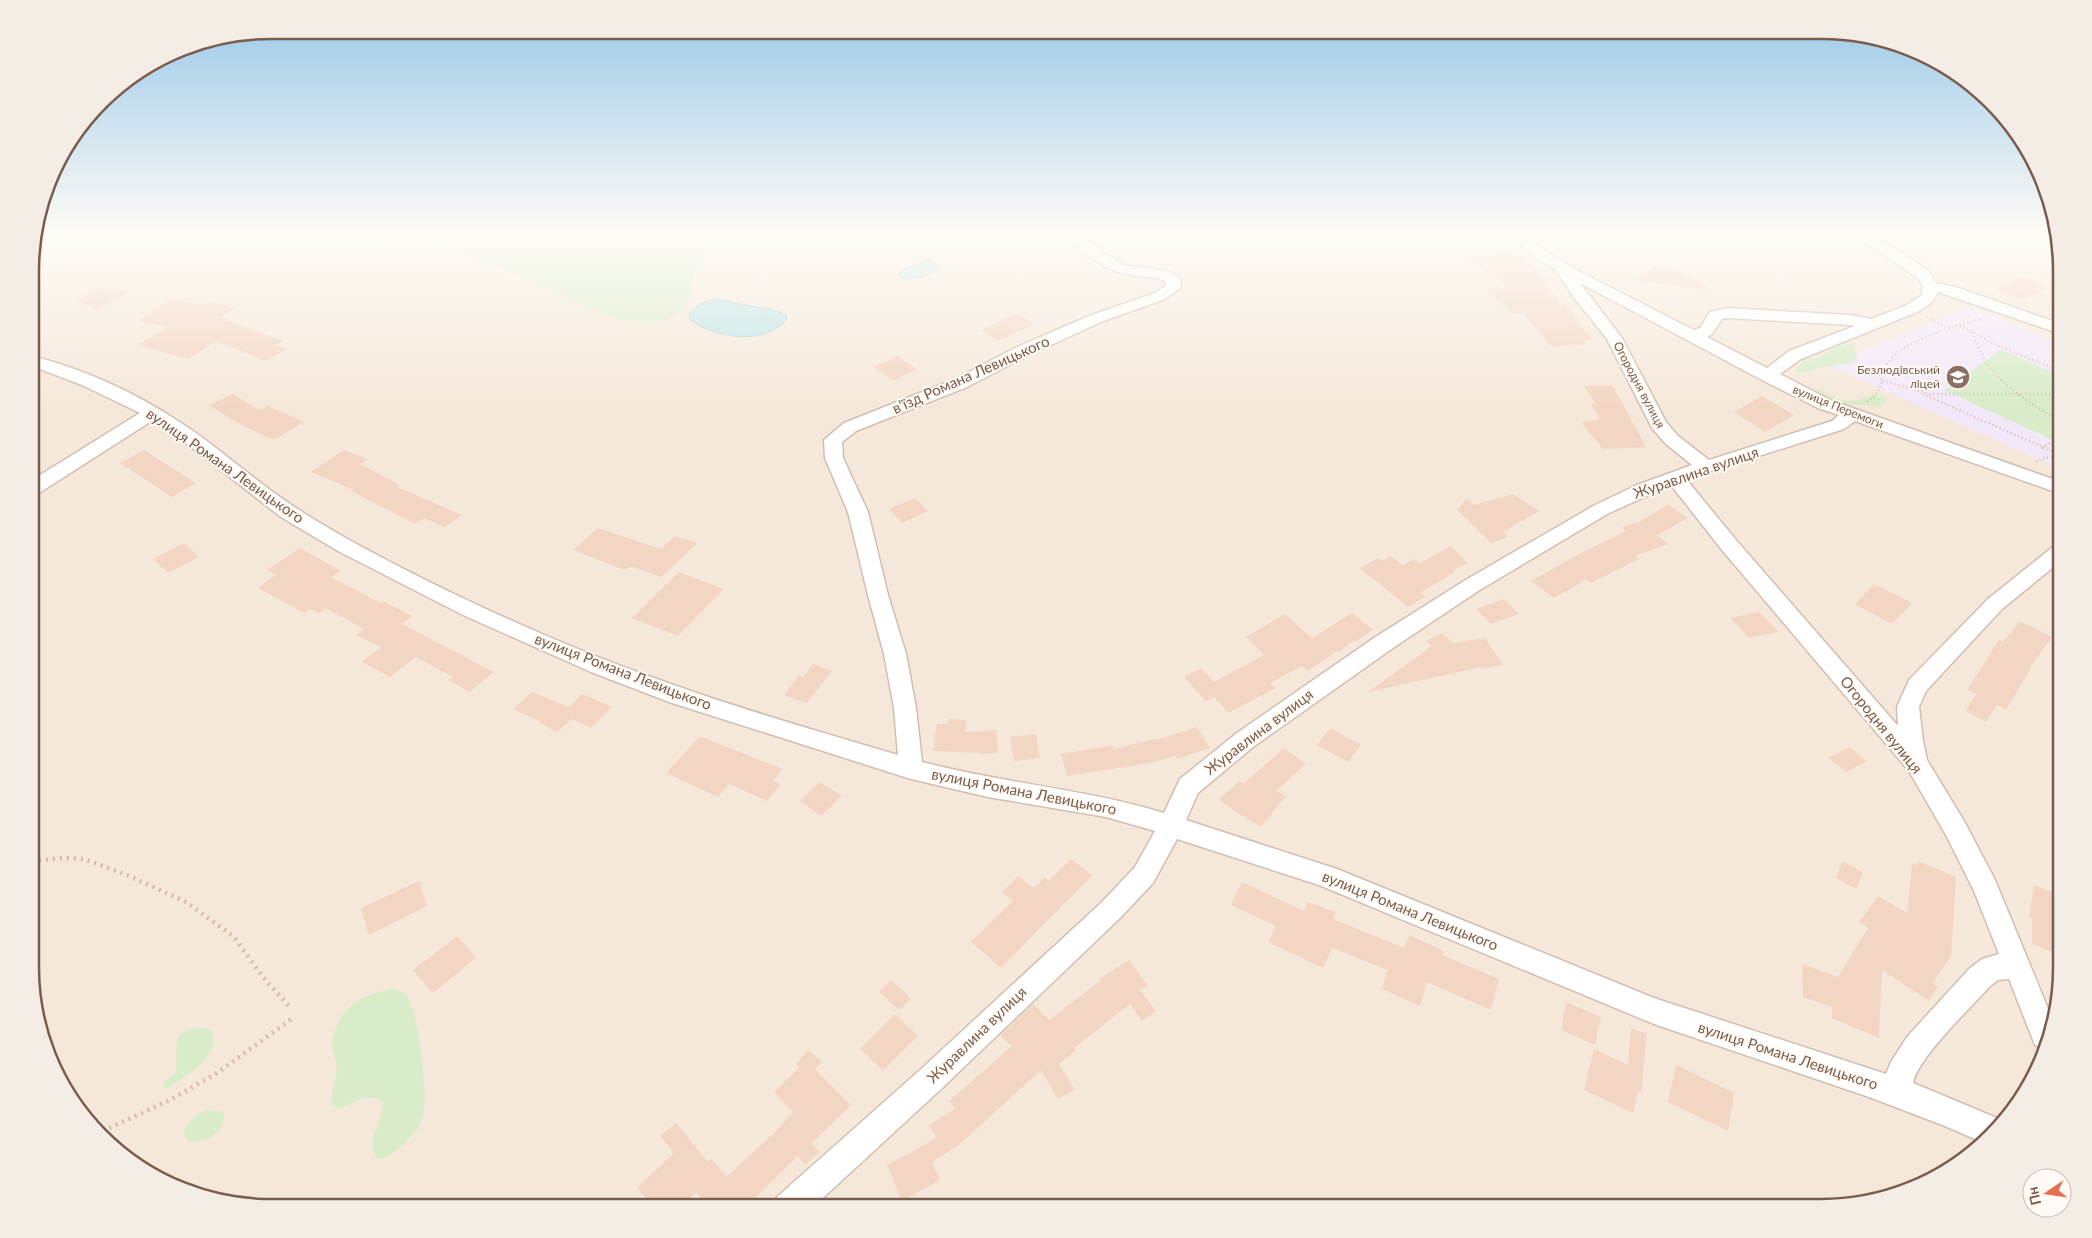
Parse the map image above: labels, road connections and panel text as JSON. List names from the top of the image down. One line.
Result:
{"streets":{"street":["в’їзд Романа Левицького","Огородня вулиця","вулиця Перемоги","вулиця Романа Левицького","Журавлина вулиця"]},"crossings":[["в’їзд Романа Левицького","вулиця Романа Левицького"],["Огородня вулиця","Журавлина вулиця"],["вулиця Перемоги","Журавлина вулиця"],["вулиця Романа Левицького","Журавлина вулиця"]],"places":{"school or university":["Безлюдівський ліцей"]},"north":"left"}
